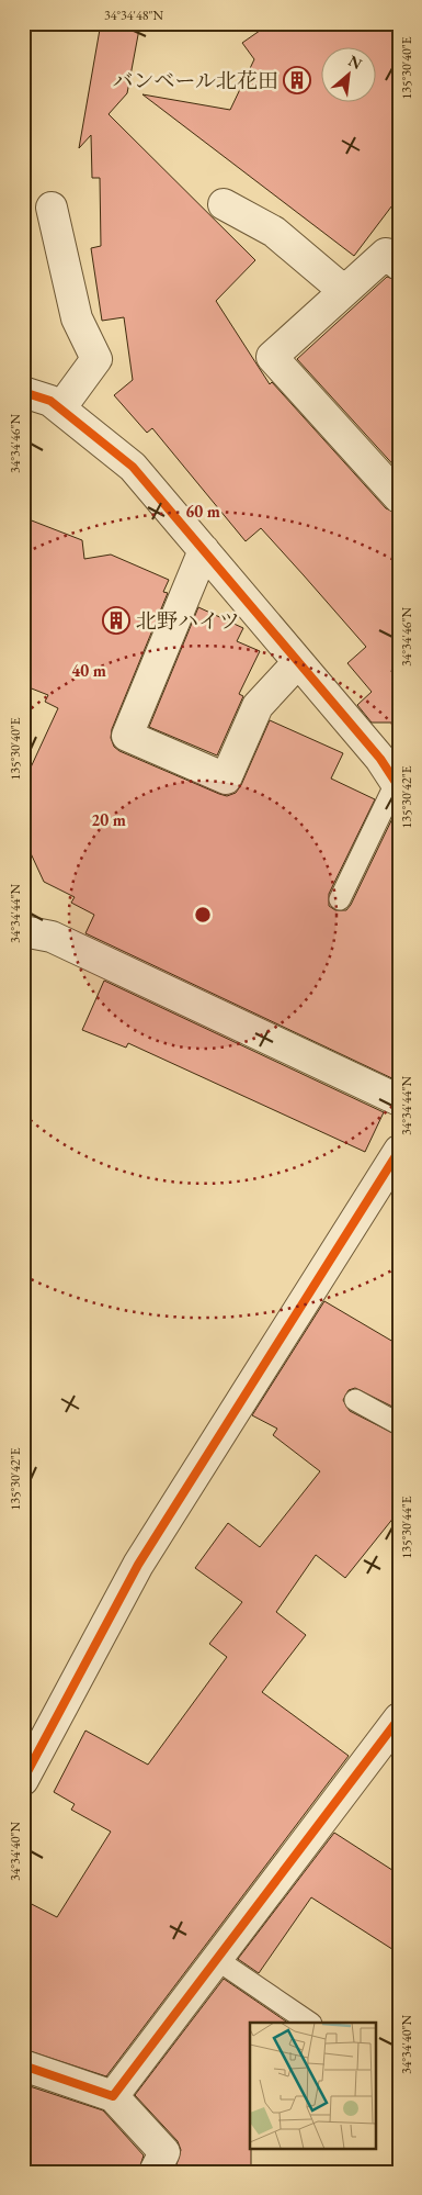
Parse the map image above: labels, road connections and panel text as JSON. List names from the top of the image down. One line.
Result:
{"places":{"building":["バンベール北花田","北野ハイツ"]},"north":"top right","coordinates":["34°34'48\"N","135°30'40\"E","34°34'46\"N","135°30'42\"E","34°34'44\"N","135°30'44\"E","34°34'40\"N"],"rings":["60 m","40 m","20 m"]}
